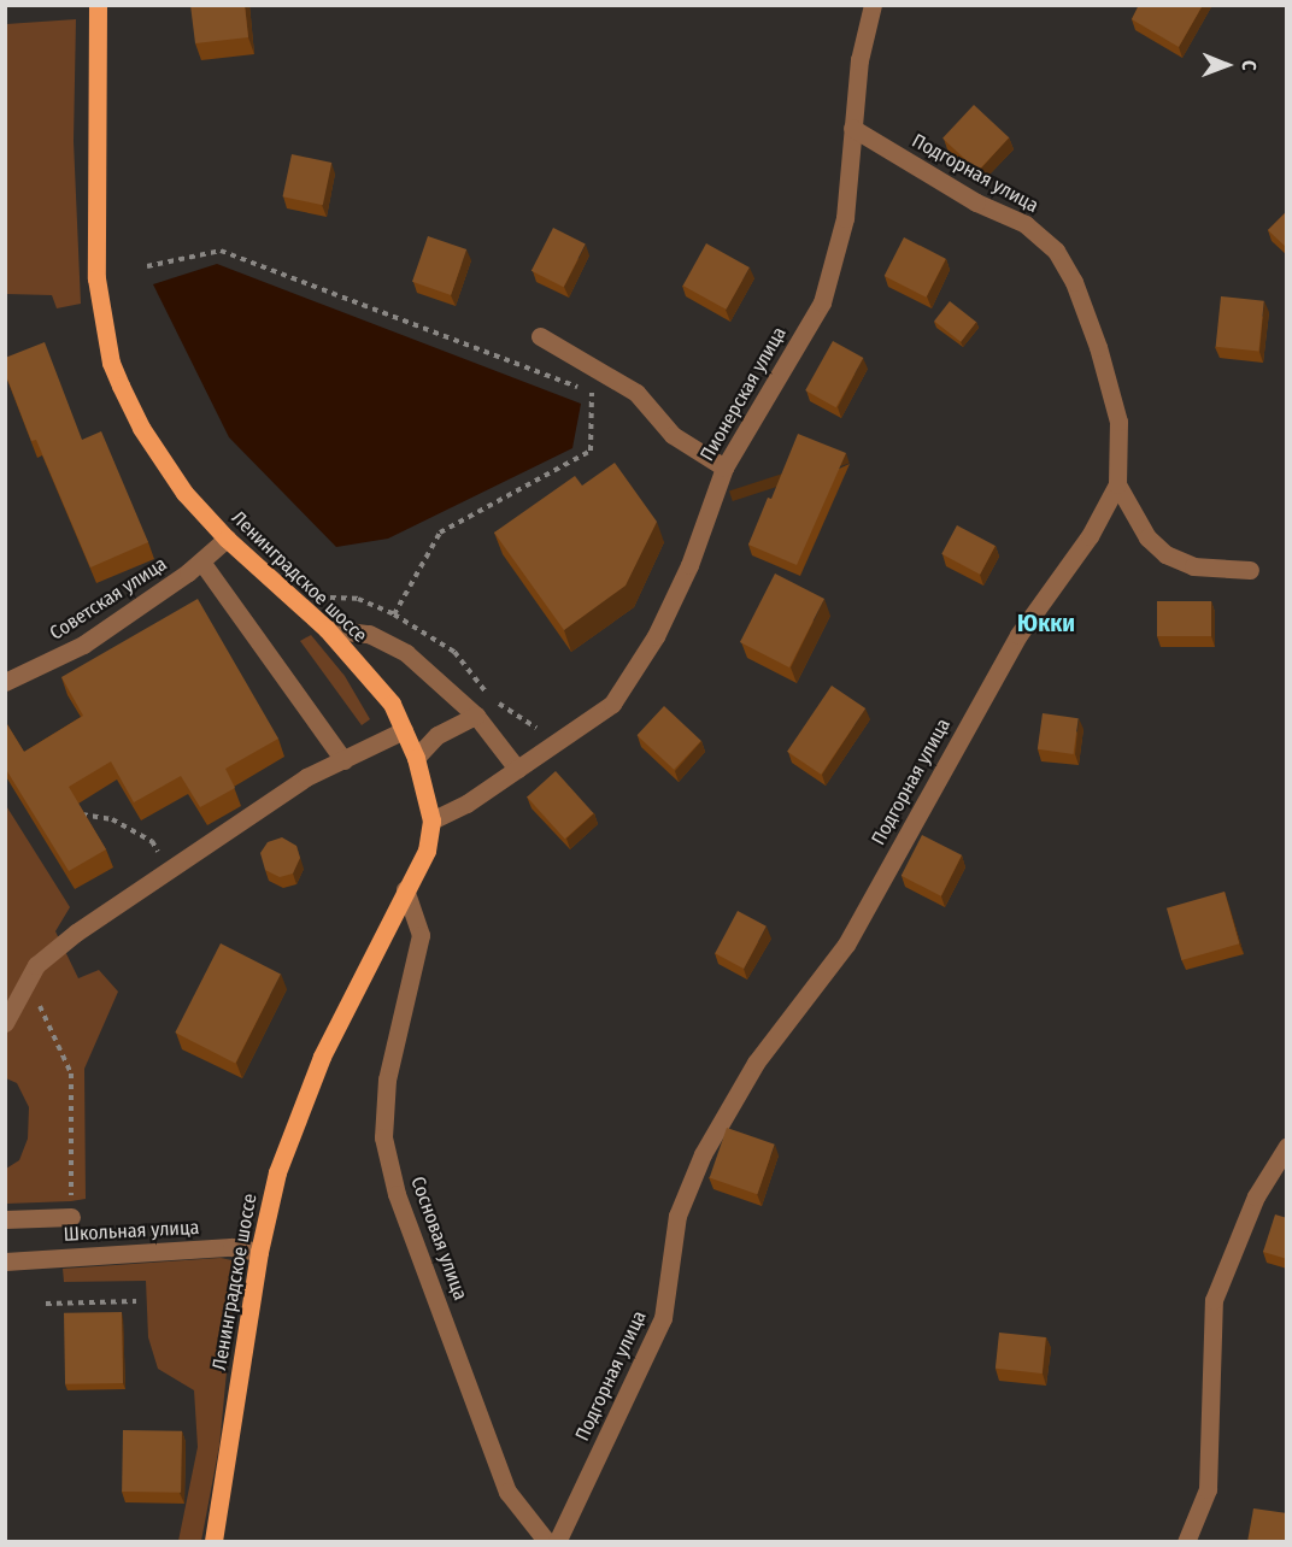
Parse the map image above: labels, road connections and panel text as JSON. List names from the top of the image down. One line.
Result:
{"streets":{"main road":["Ленинградское шоссе"],"street":["Подгорная улица","Пионерская улица","Советская улица","Школьная улица","Сосновая улица"]},"crossings":[["Подгорная улица","Пионерская улица"],["Пионерская улица","Ленинградское шоссе"],["Ленинградское шоссе","Советская улица"],["Ленинградское шоссе","Школьная улица"],["Ленинградское шоссе","Сосновая улица"]],"districts":["Юкки"],"north":"right"}
